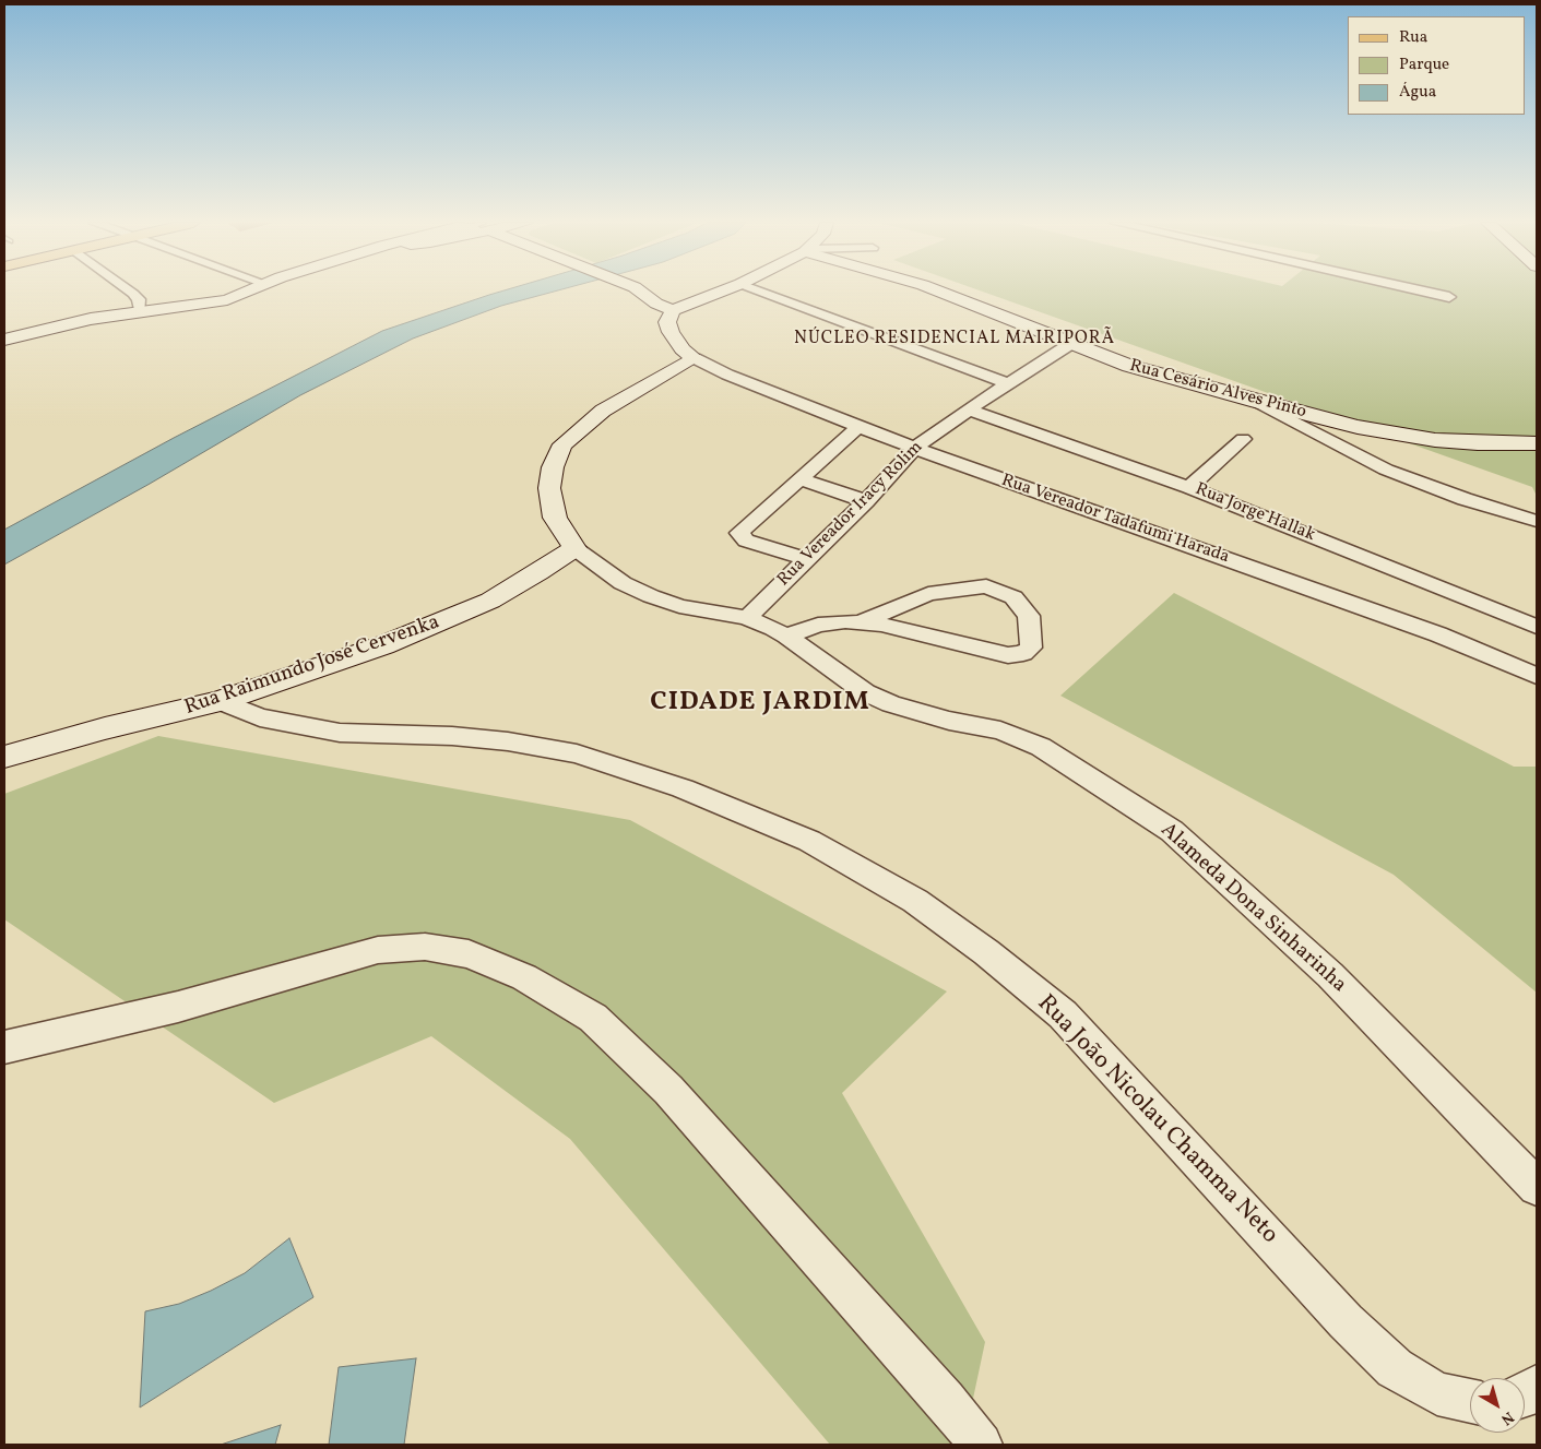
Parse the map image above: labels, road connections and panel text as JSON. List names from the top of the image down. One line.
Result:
{"streets":{"street":["Rua Cesário Alves Pinto","Rua Jorge Hallak","Rua Vereador Iracy Rolim","Rua Vereador Tadafumi Harada","Rua Raimundo José Cervenka","Alameda Dona Sinharinha","Rua João Nicolau Chamma Neto"]},"crossings":[["Rua Cesário Alves Pinto","Rua Vereador Iracy Rolim"],["Rua Jorge Hallak","Rua Vereador Iracy Rolim"],["Rua Vereador Iracy Rolim","Rua Vereador Tadafumi Harada"],["Rua Vereador Iracy Rolim","Alameda Dona Sinharinha"],["Rua Vereador Tadafumi Harada","Alameda Dona Sinharinha"],["Rua Raimundo José Cervenka","Alameda Dona Sinharinha"],["Rua Raimundo José Cervenka","Rua João Nicolau Chamma Neto"]],"districts":["NÚCLEO RESIDENCIAL MAIRIPORÃ","CIDADE JARDIM"],"legend":["Rua","Parque","Água"],"north":"bottom right"}
